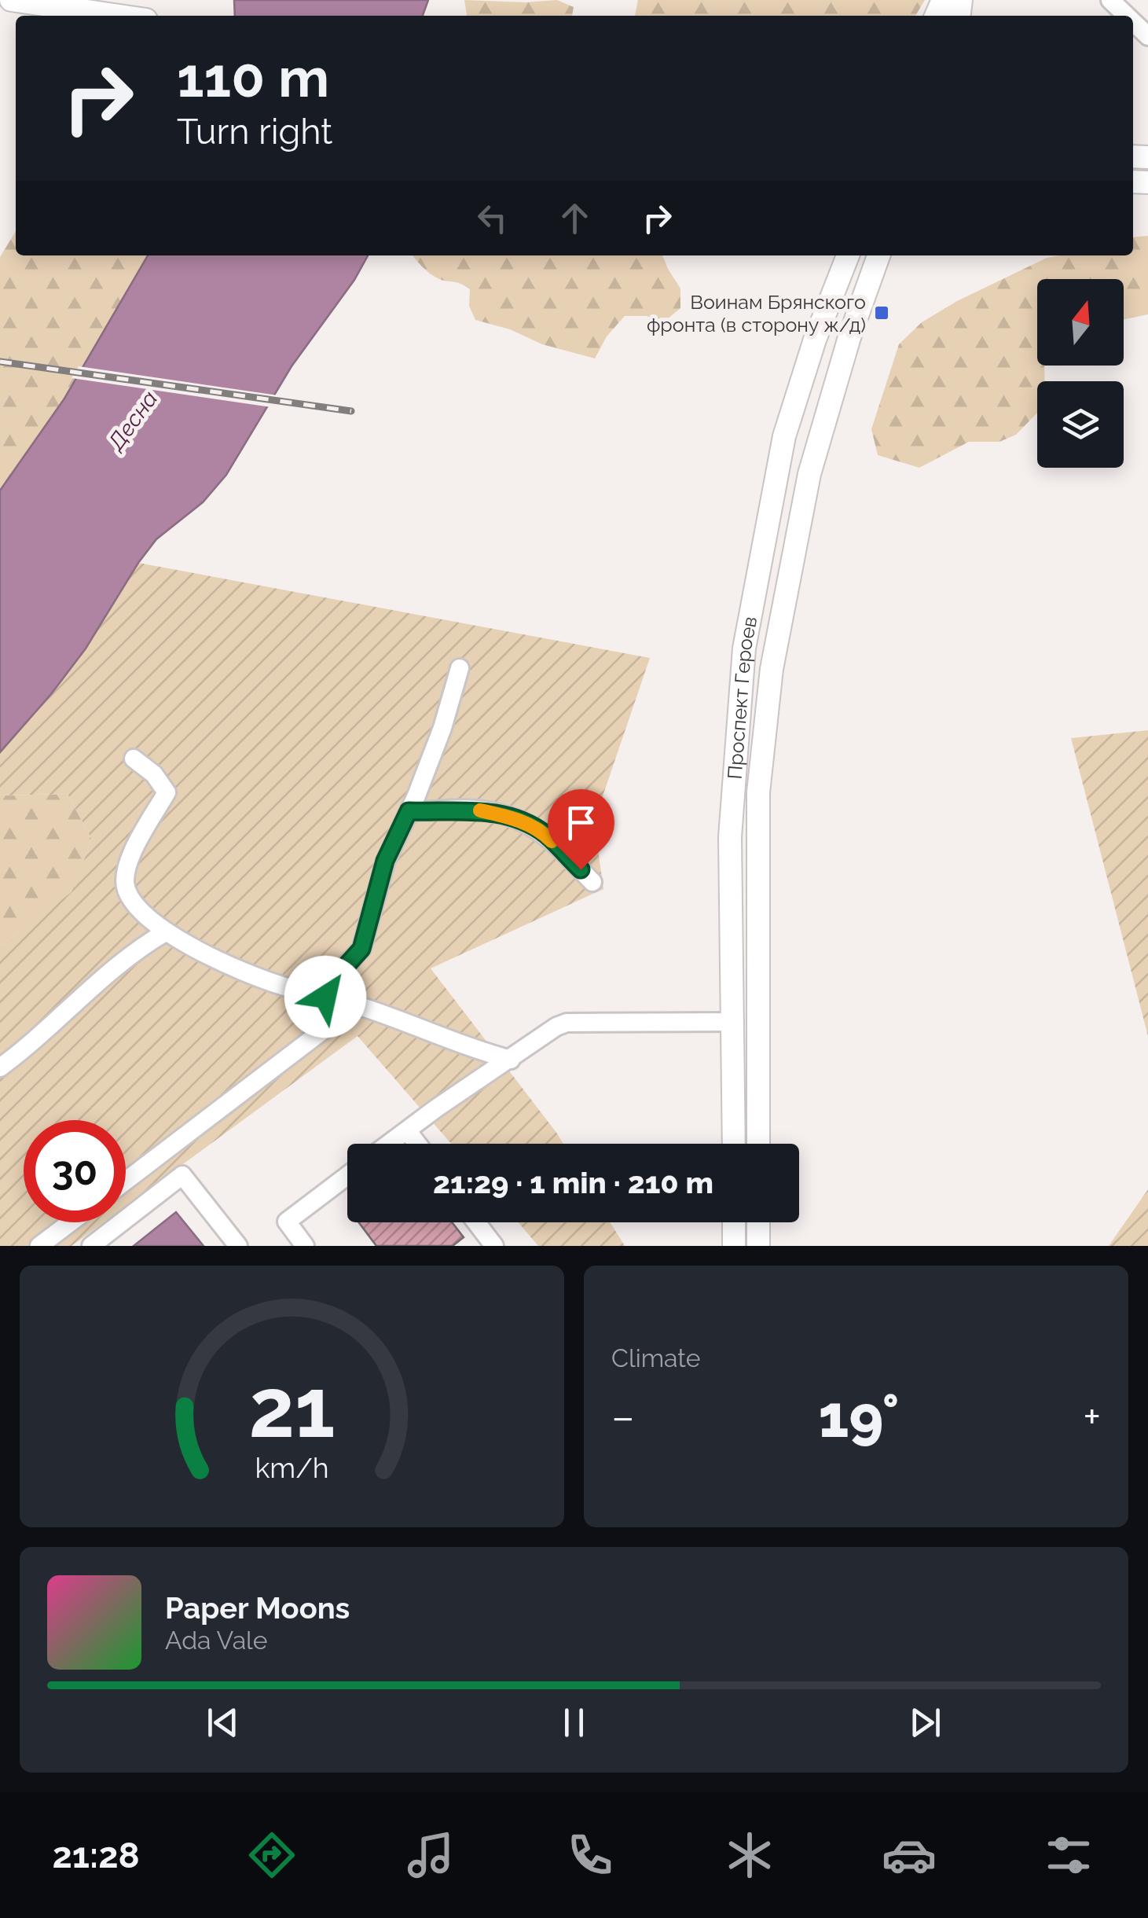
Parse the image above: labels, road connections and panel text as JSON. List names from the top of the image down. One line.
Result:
{"streets":{"main road":["Проспект Героев"]},"water":["Десна"],"places":{"transit":["Воинам Брянского фронта (в сторону ж/д)"]},"north":"top","page":{"turn":["110 m","Turn right"],"limit":"30","trip":"21:29 · 1 min · 210 m","tile":"Climate","heat":["−","19°","+"],"song":["Paper Moons","Ada Vale"],"tabs":"21:28","gauge":["21","km/h"]}}
